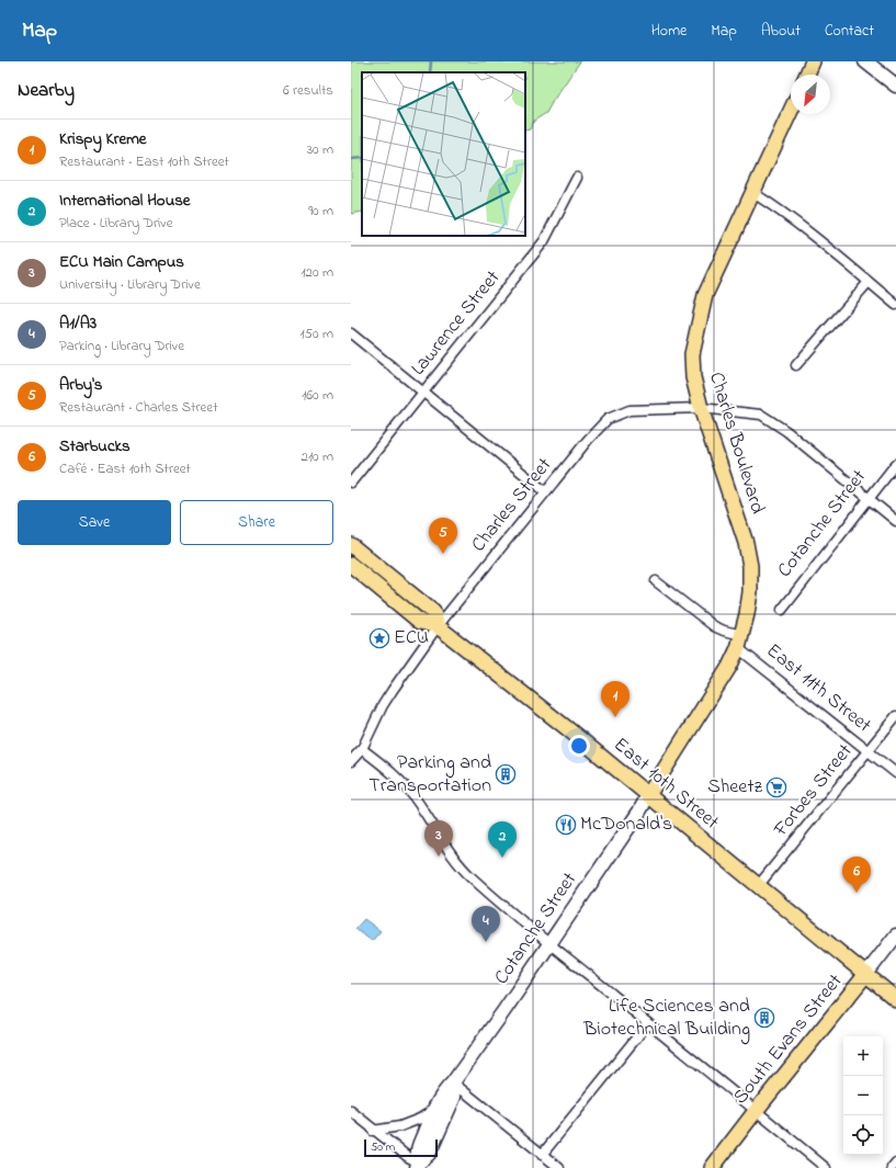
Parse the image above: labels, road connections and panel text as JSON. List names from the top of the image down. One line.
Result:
{"streets":{"main road":["Charles Boulevard","Cotanche Street","East 10th Street","South Evans Street"],"street":["Lawrence Street","Charles Street","East 11th Street","Forbes Street"]},"crossings":[["Charles Boulevard","Charles Street"],["Charles Boulevard","Cotanche Street"],["Charles Boulevard","East 11th Street"],["Charles Boulevard","East 10th Street"],["Charles Street","Cotanche Street"],["Charles Street","East 10th Street"],["Cotanche Street","East 10th Street"],["East 11th Street","Forbes Street"],["East 10th Street","Forbes Street"],["East 10th Street","South Evans Street"]],"places":{"place":["ECU"],"building":["Parking and Transportation","Life Sciences and Biotechnical Building"],"supermarket":["Sheetz"],"restaurant":["McDonald's"]},"scale_bar":"50 m","north":"bottom left","page":{"header":"Map","nav":["Home","Map","About","Contact"],"heading":["Nearby","6 results"],"list":[{"mark":"1","name":"Krispy Kreme","note":"Restaurant · East 10th Street","value":"30 m"},{"mark":"2","name":"International House","note":"Place · Library Drive","value":"90 m"},{"mark":"3","name":"ECU Main Campus","note":"University · Library Drive","value":"120 m"},{"mark":"4","name":"A1/A3","note":"Parking · Library Drive","value":"150 m"},{"mark":"5","name":"Arby's","note":"Restaurant · Charles Street","value":"160 m"},{"mark":"6","name":"Starbucks","note":"Café · East 10th Street","value":"210 m"}],"buttons":["Save","Share"],"pins":["5","1","3","2","6","4"],"map_buttons":["+","−"],"scale":"50 m"}}
